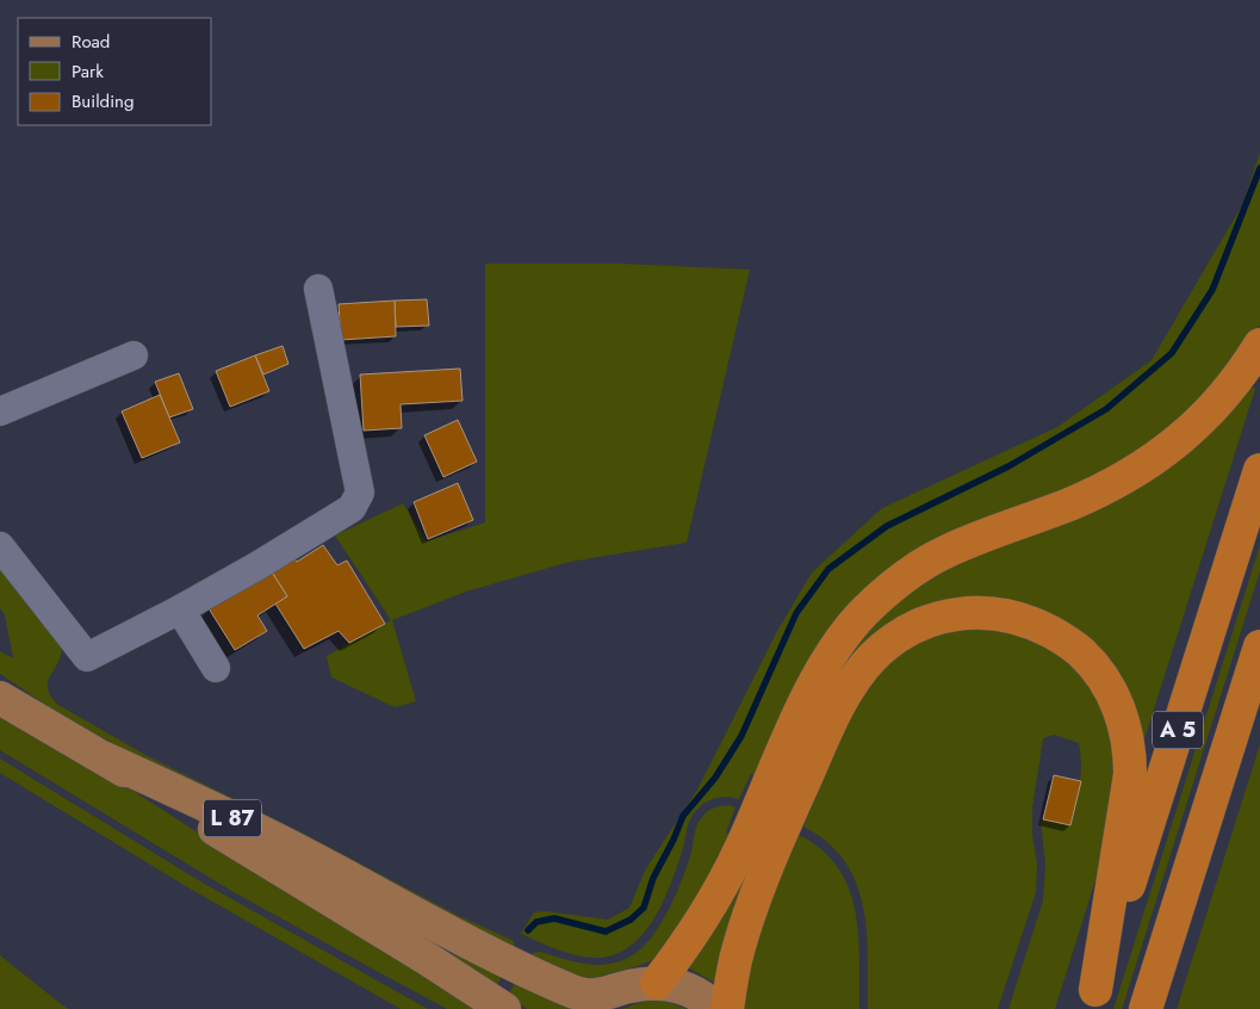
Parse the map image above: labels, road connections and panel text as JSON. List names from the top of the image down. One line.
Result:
{"streets":{"highway":["A 5"],"main road":["L 87"]},"legend":["Road","Park","Building"]}
